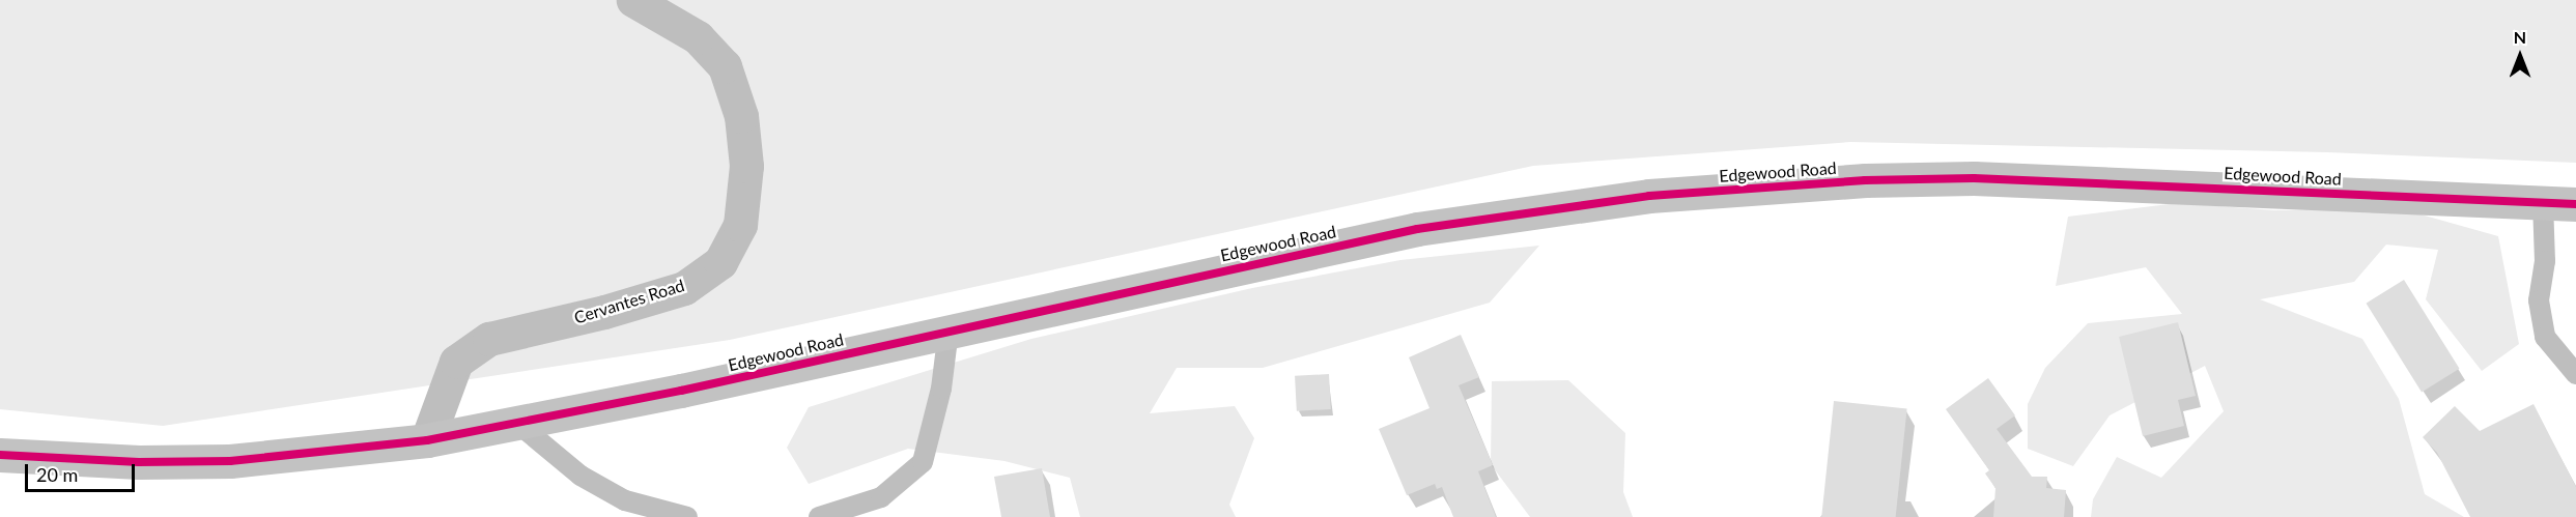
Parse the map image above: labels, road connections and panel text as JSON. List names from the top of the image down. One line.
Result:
{"streets":{"main road":["Edgewood Road"],"street":["Cervantes Road"]},"crossings":[["Edgewood Road","Cervantes Road"]],"scale_bar":"20 m","north":"top"}
